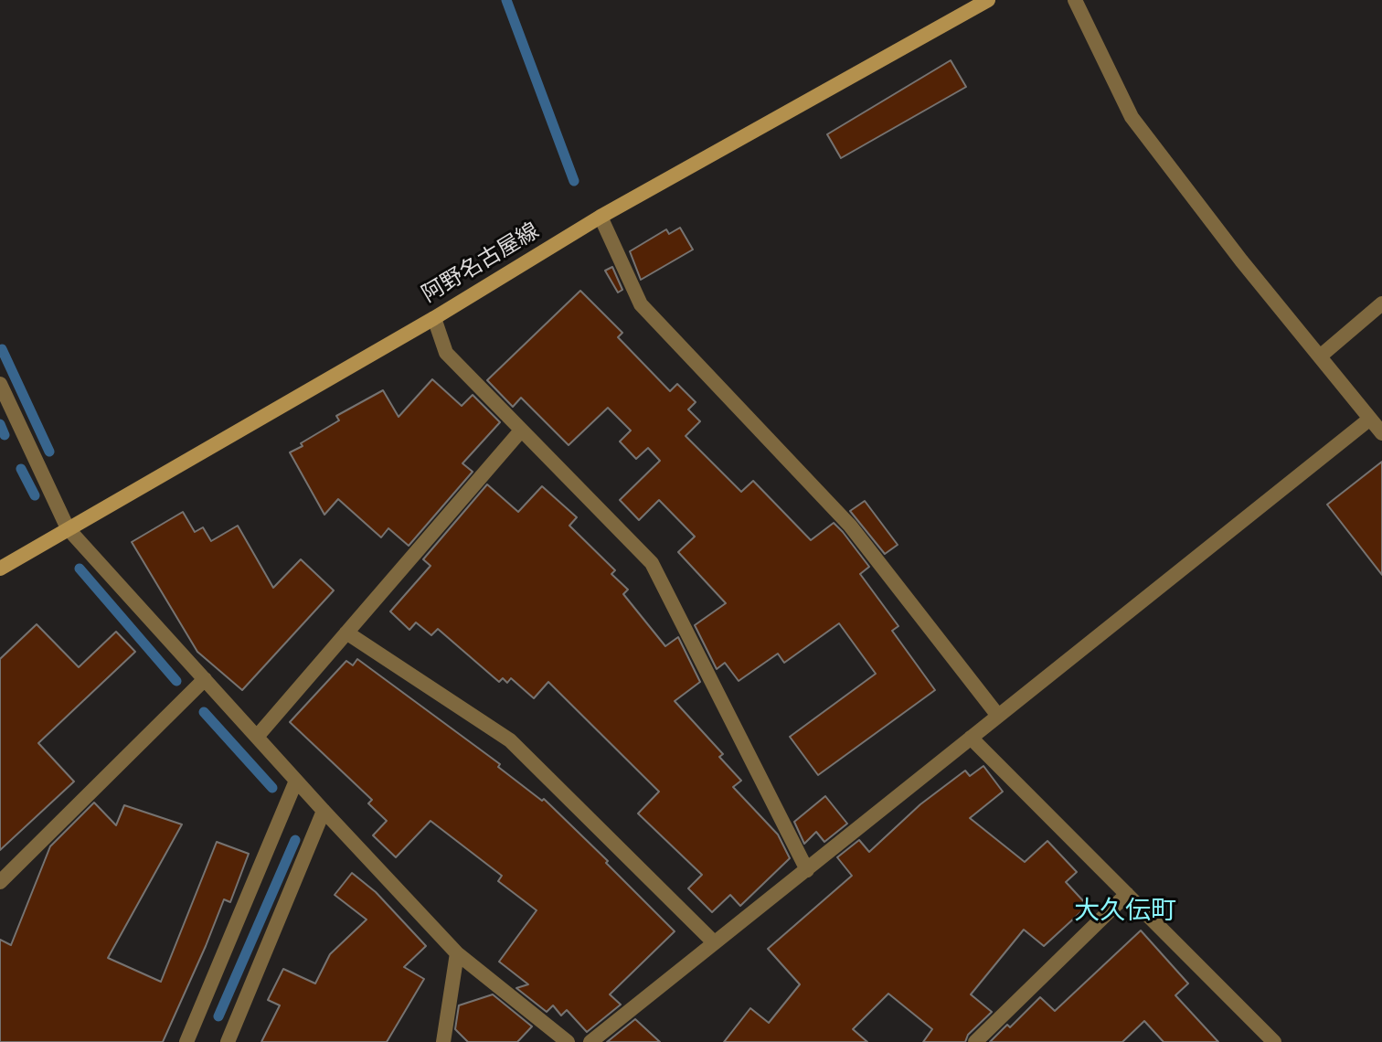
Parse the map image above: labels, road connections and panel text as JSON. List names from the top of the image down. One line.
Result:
{"streets":{"main road":["阿野名古屋線"]},"districts":["大久伝町"]}
